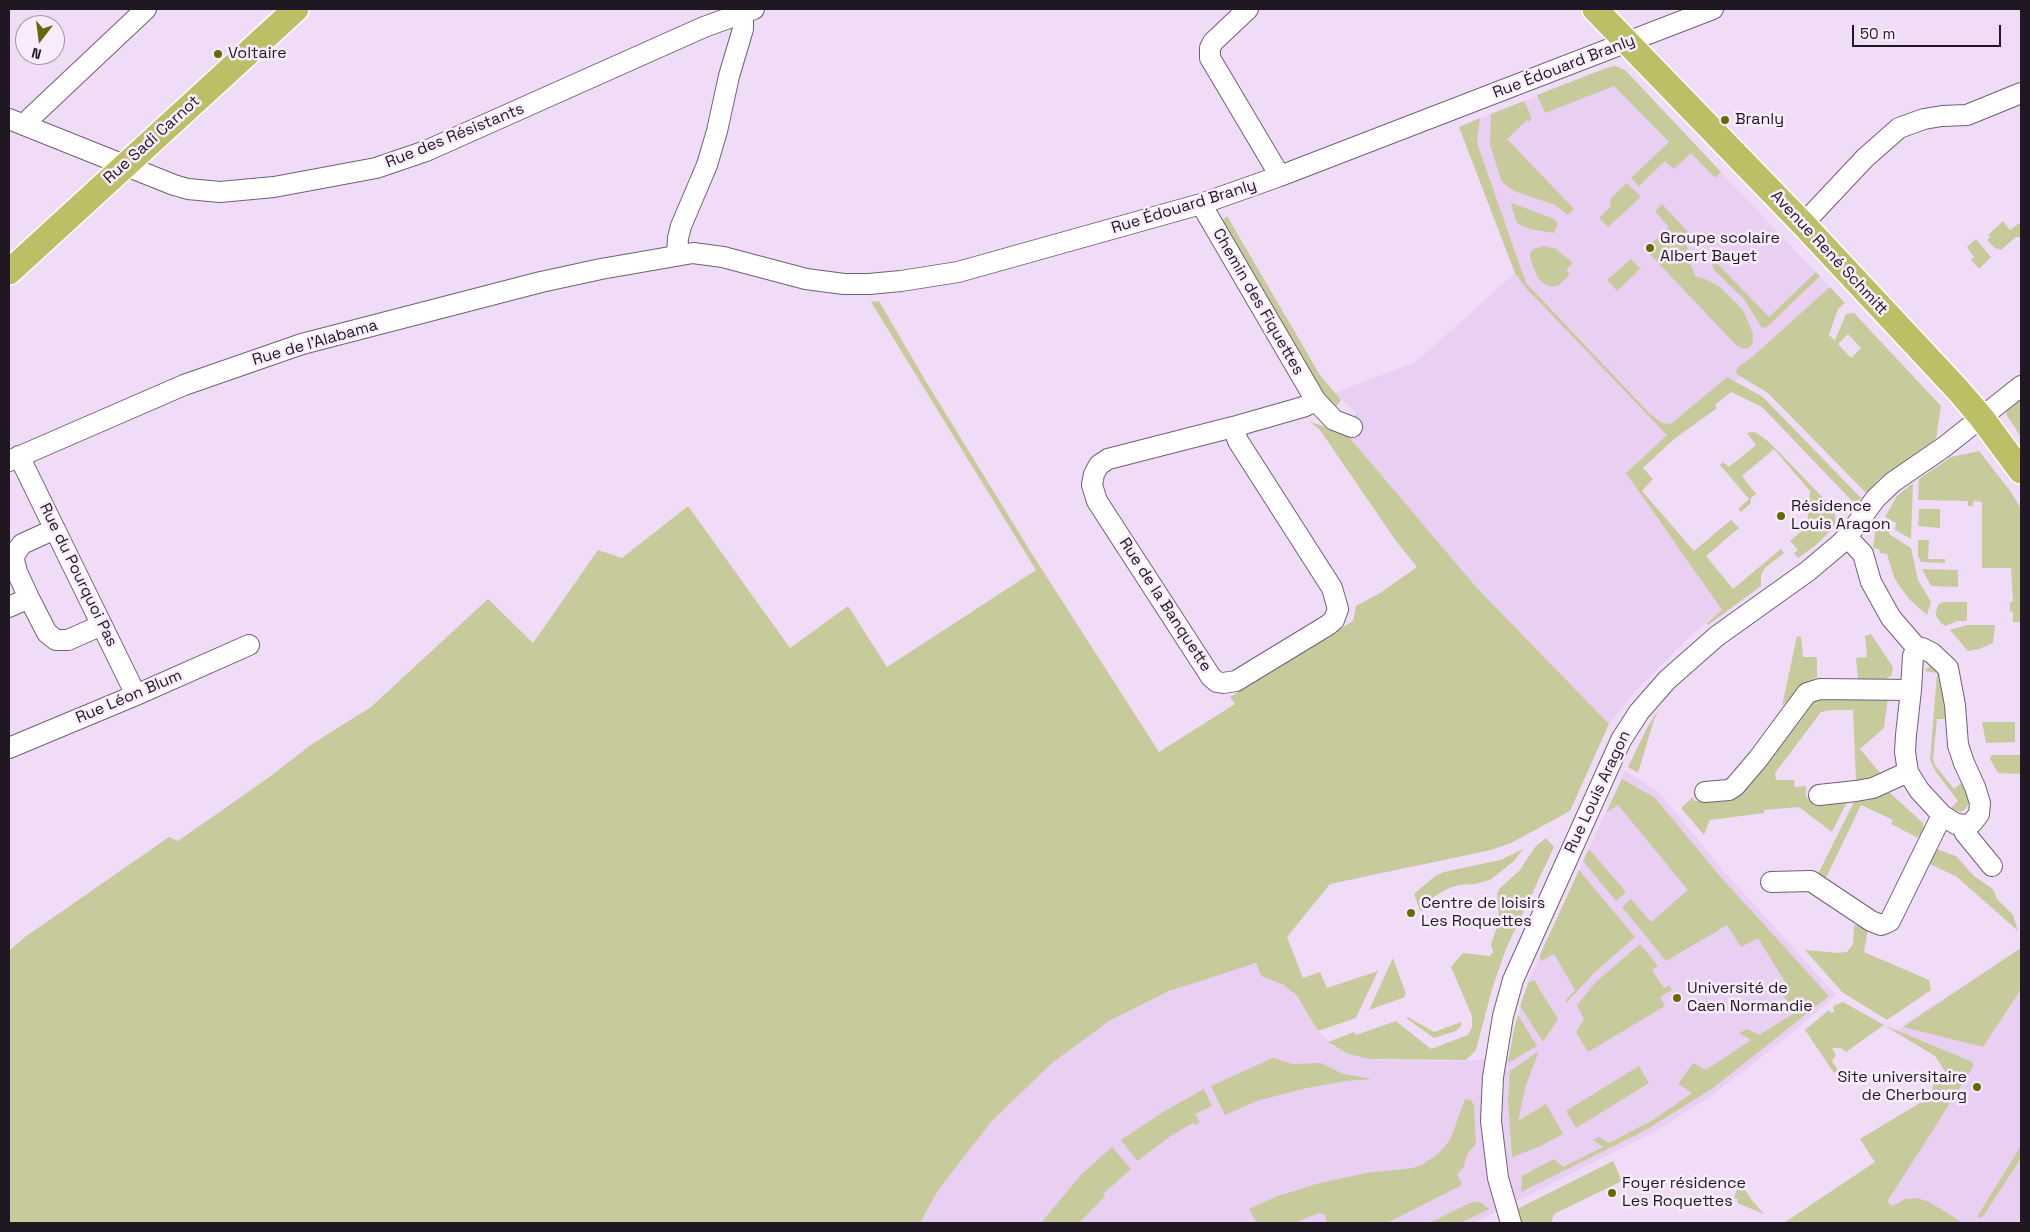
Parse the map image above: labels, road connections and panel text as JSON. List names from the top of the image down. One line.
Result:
{"streets":{"main road":["Rue Sadi Carnot","Avenue René Schmitt"],"street":["Rue Édouard Branly","Rue des Résistants","Chemin des Fiquettes","Rue de l'Alabama","Rue du Pourquoi Pas","Rue de la Banquette","Rue Léon Blum","Rue Louis Aragon"]},"crossings":[["Rue Édouard Branly","Avenue René Schmitt"],["Rue Édouard Branly","Chemin des Fiquettes"],["Rue Édouard Branly","Rue de l'Alabama"],["Rue des Résistants","Rue Sadi Carnot"],["Avenue René Schmitt","Rue Louis Aragon"],["Chemin des Fiquettes","Rue de la Banquette"],["Rue de l'Alabama","Rue du Pourquoi Pas"],["Rue du Pourquoi Pas","Rue Léon Blum"]],"places":["Voltaire","Branly","Groupe scolaire Albert Bayet","Résidence Louis Aragon","Centre de loisirs Les Roquettes","Université de Caen Normandie","Site universitaire de Cherbourg","Foyer résidence Les Roquettes"],"scale_bar":"50 m","north":"bottom"}
